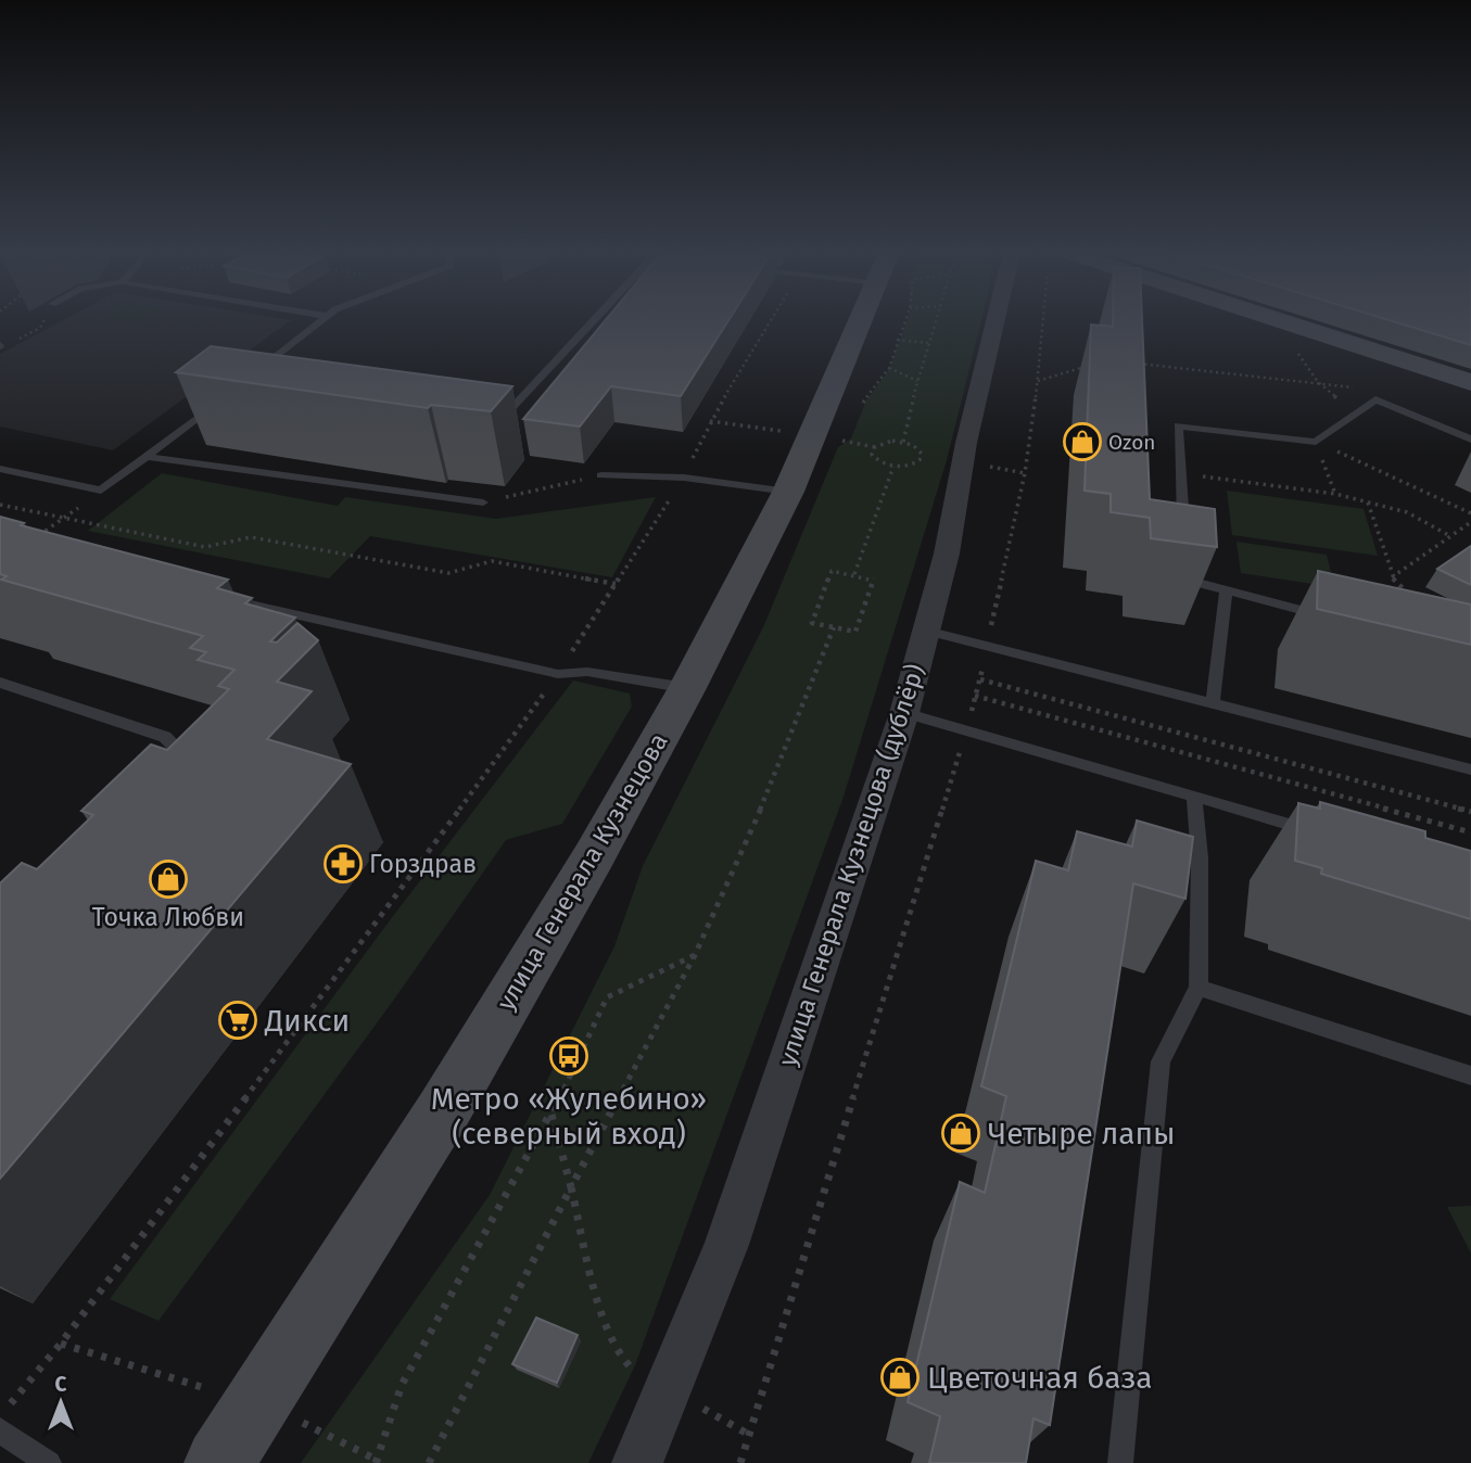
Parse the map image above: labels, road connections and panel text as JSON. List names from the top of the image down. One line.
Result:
{"streets":{"main road":["улица Генерала Кузнецова"],"street":["улица Генерала Кузнецова (дублёр)"]},"places":{"shop":["Ozon","Точка Любви","Четыре лапы","Цветочная база"],"pharmacy":["Горздрав"],"supermarket":["Дикси"],"bus stop":["Метро «Жулебино» (северный вход)"]},"north":"top"}
